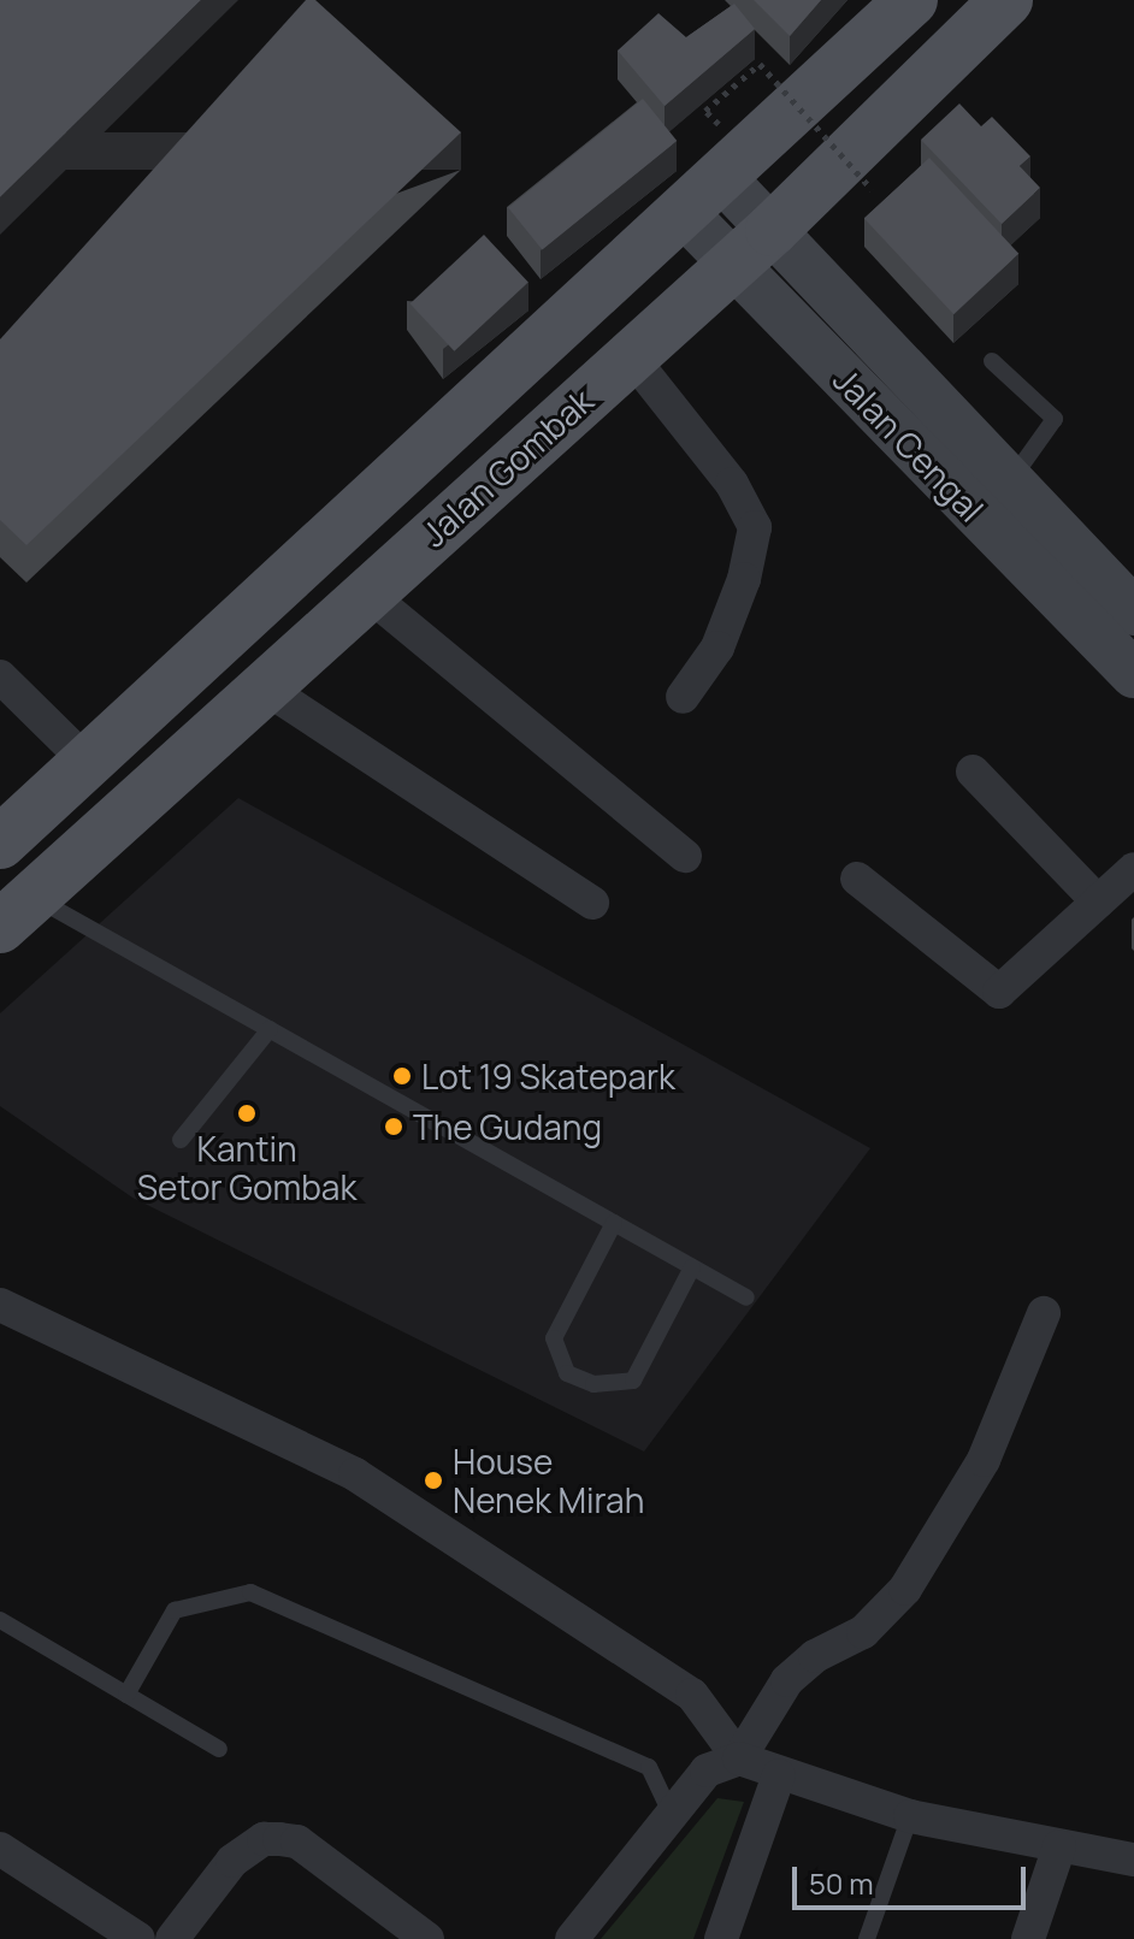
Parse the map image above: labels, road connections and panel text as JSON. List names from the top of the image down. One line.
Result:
{"streets":{"main road":["Jalan Gombak"],"street":["Jalan Cengal"]},"crossings":[["Jalan Cengal","Jalan Gombak"]],"places":["Lot 19 Skatepark","Kantin Setor Gombak","The Gudang","House Nenek Mirah"],"scale_bar":"50 m"}
